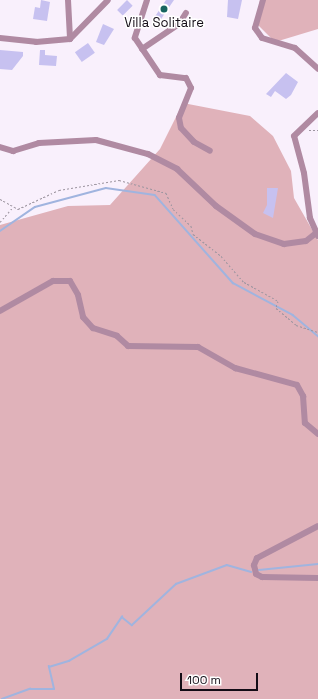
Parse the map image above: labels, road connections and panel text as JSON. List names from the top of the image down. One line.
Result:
{"places":["Villa Solitaire"],"scale_bar":"100 m"}
